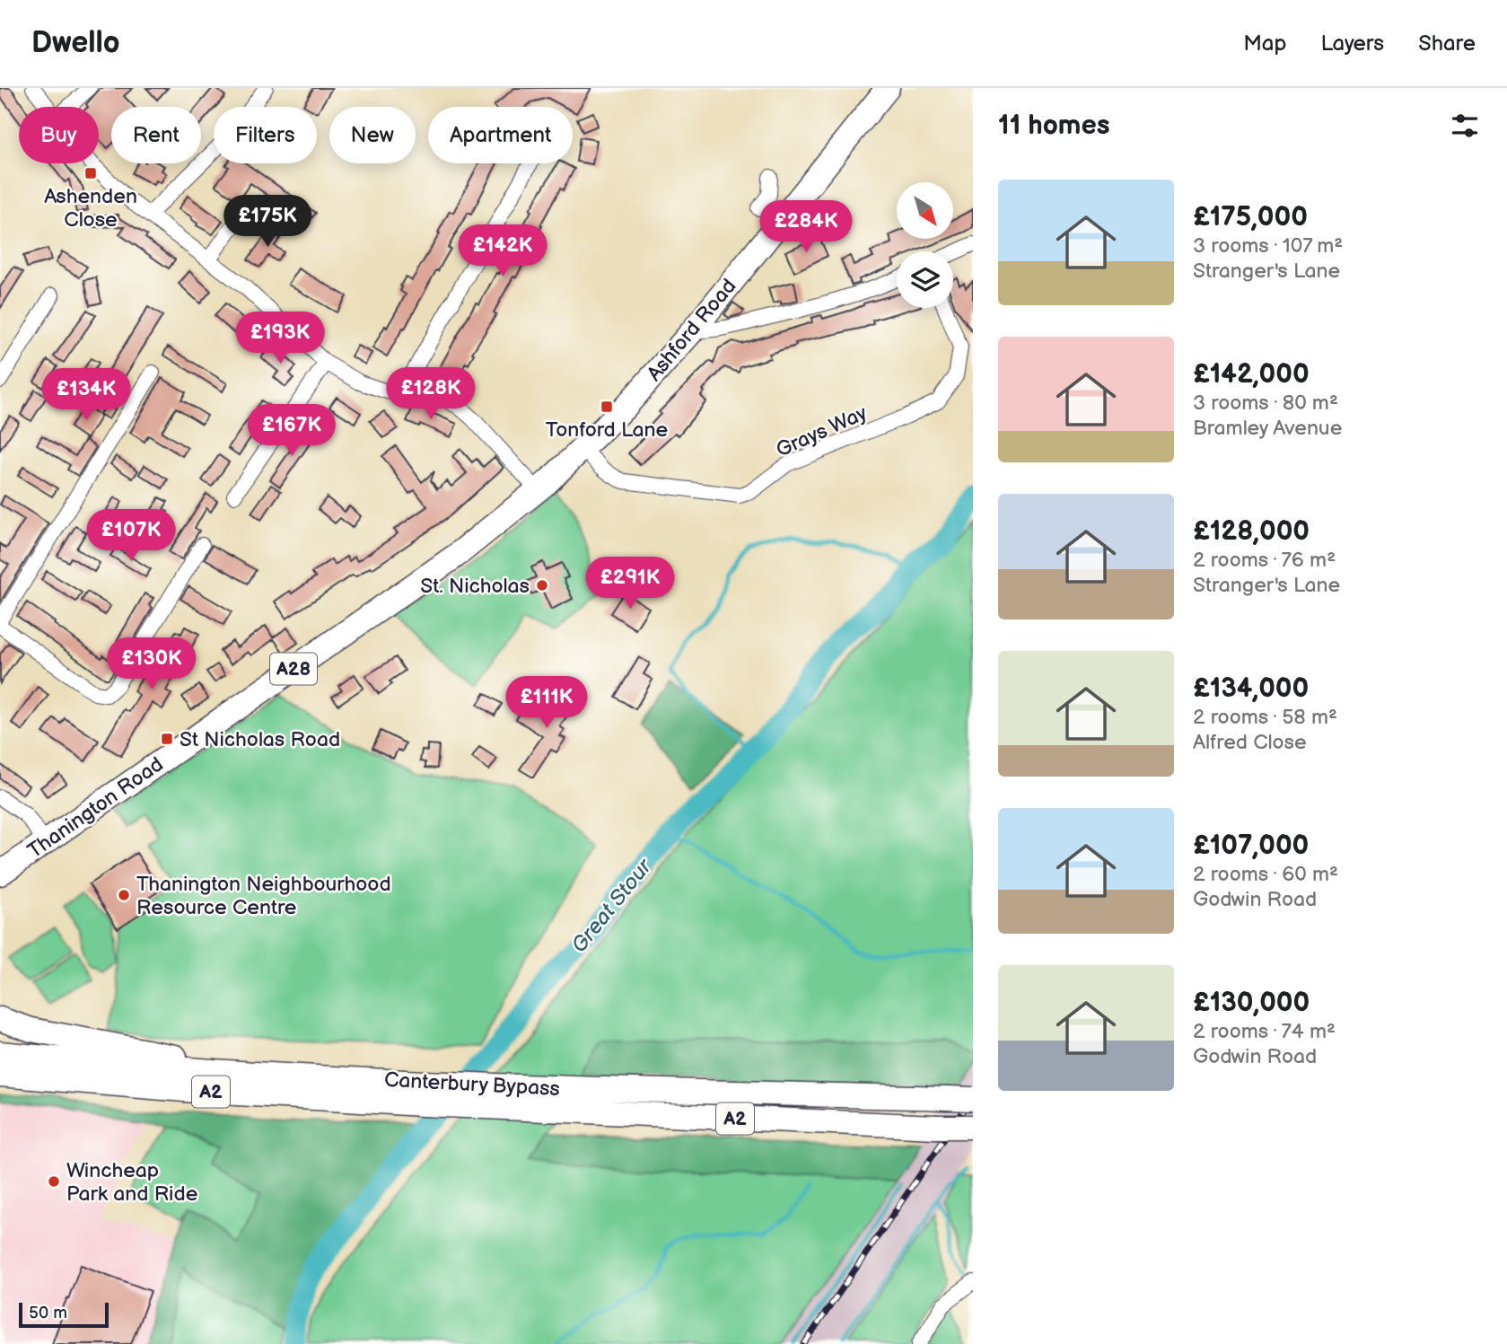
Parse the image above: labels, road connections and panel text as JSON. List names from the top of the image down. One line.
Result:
{"streets":{"highway":["Ashford Road","A28","Thanington Road","Canterbury Bypass","A2"],"street":["Grays Way"]},"crossings":[["Ashford Road","Grays Way"],["Ashford Road","Thanington Road"],["Grays Way","Thanington Road"],["Canterbury Bypass","A2"]],"water":["Great Stour"],"places":{"transit":["Ashenden Close","Tonford Lane","St Nicholas Road"],"other":["St. Nicholas","Thanington Neighbourhood Resource Centre","Wincheap Park and Ride"]},"scale_bar":"50 m","north":"bottom right","page":{"header":"Dwello","nav":["Map","Layers","Share"],"heading":"11 homes","chip":["Buy","Rent","Filters","New","Apartment"],"list":[{"name":"£175,000","note":"3 rooms · 107 m² · Stranger's Lane"},{"name":"£142,000","note":"3 rooms · 80 m² · Bramley Avenue"},{"name":"£128,000","note":"2 rooms · 76 m² · Stranger's Lane"},{"name":"£134,000","note":"2 rooms · 58 m² · Alfred Close"},{"name":"£107,000","note":"2 rooms · 60 m² · Godwin Road"},{"name":"£130,000","note":"2 rooms · 74 m² · Godwin Road"}],"price":["£175K","£284K","£142K","£193K","£128K","£134K","£167K","£107K","£291K","£130K","£111K"],"scale":"50 m"}}
